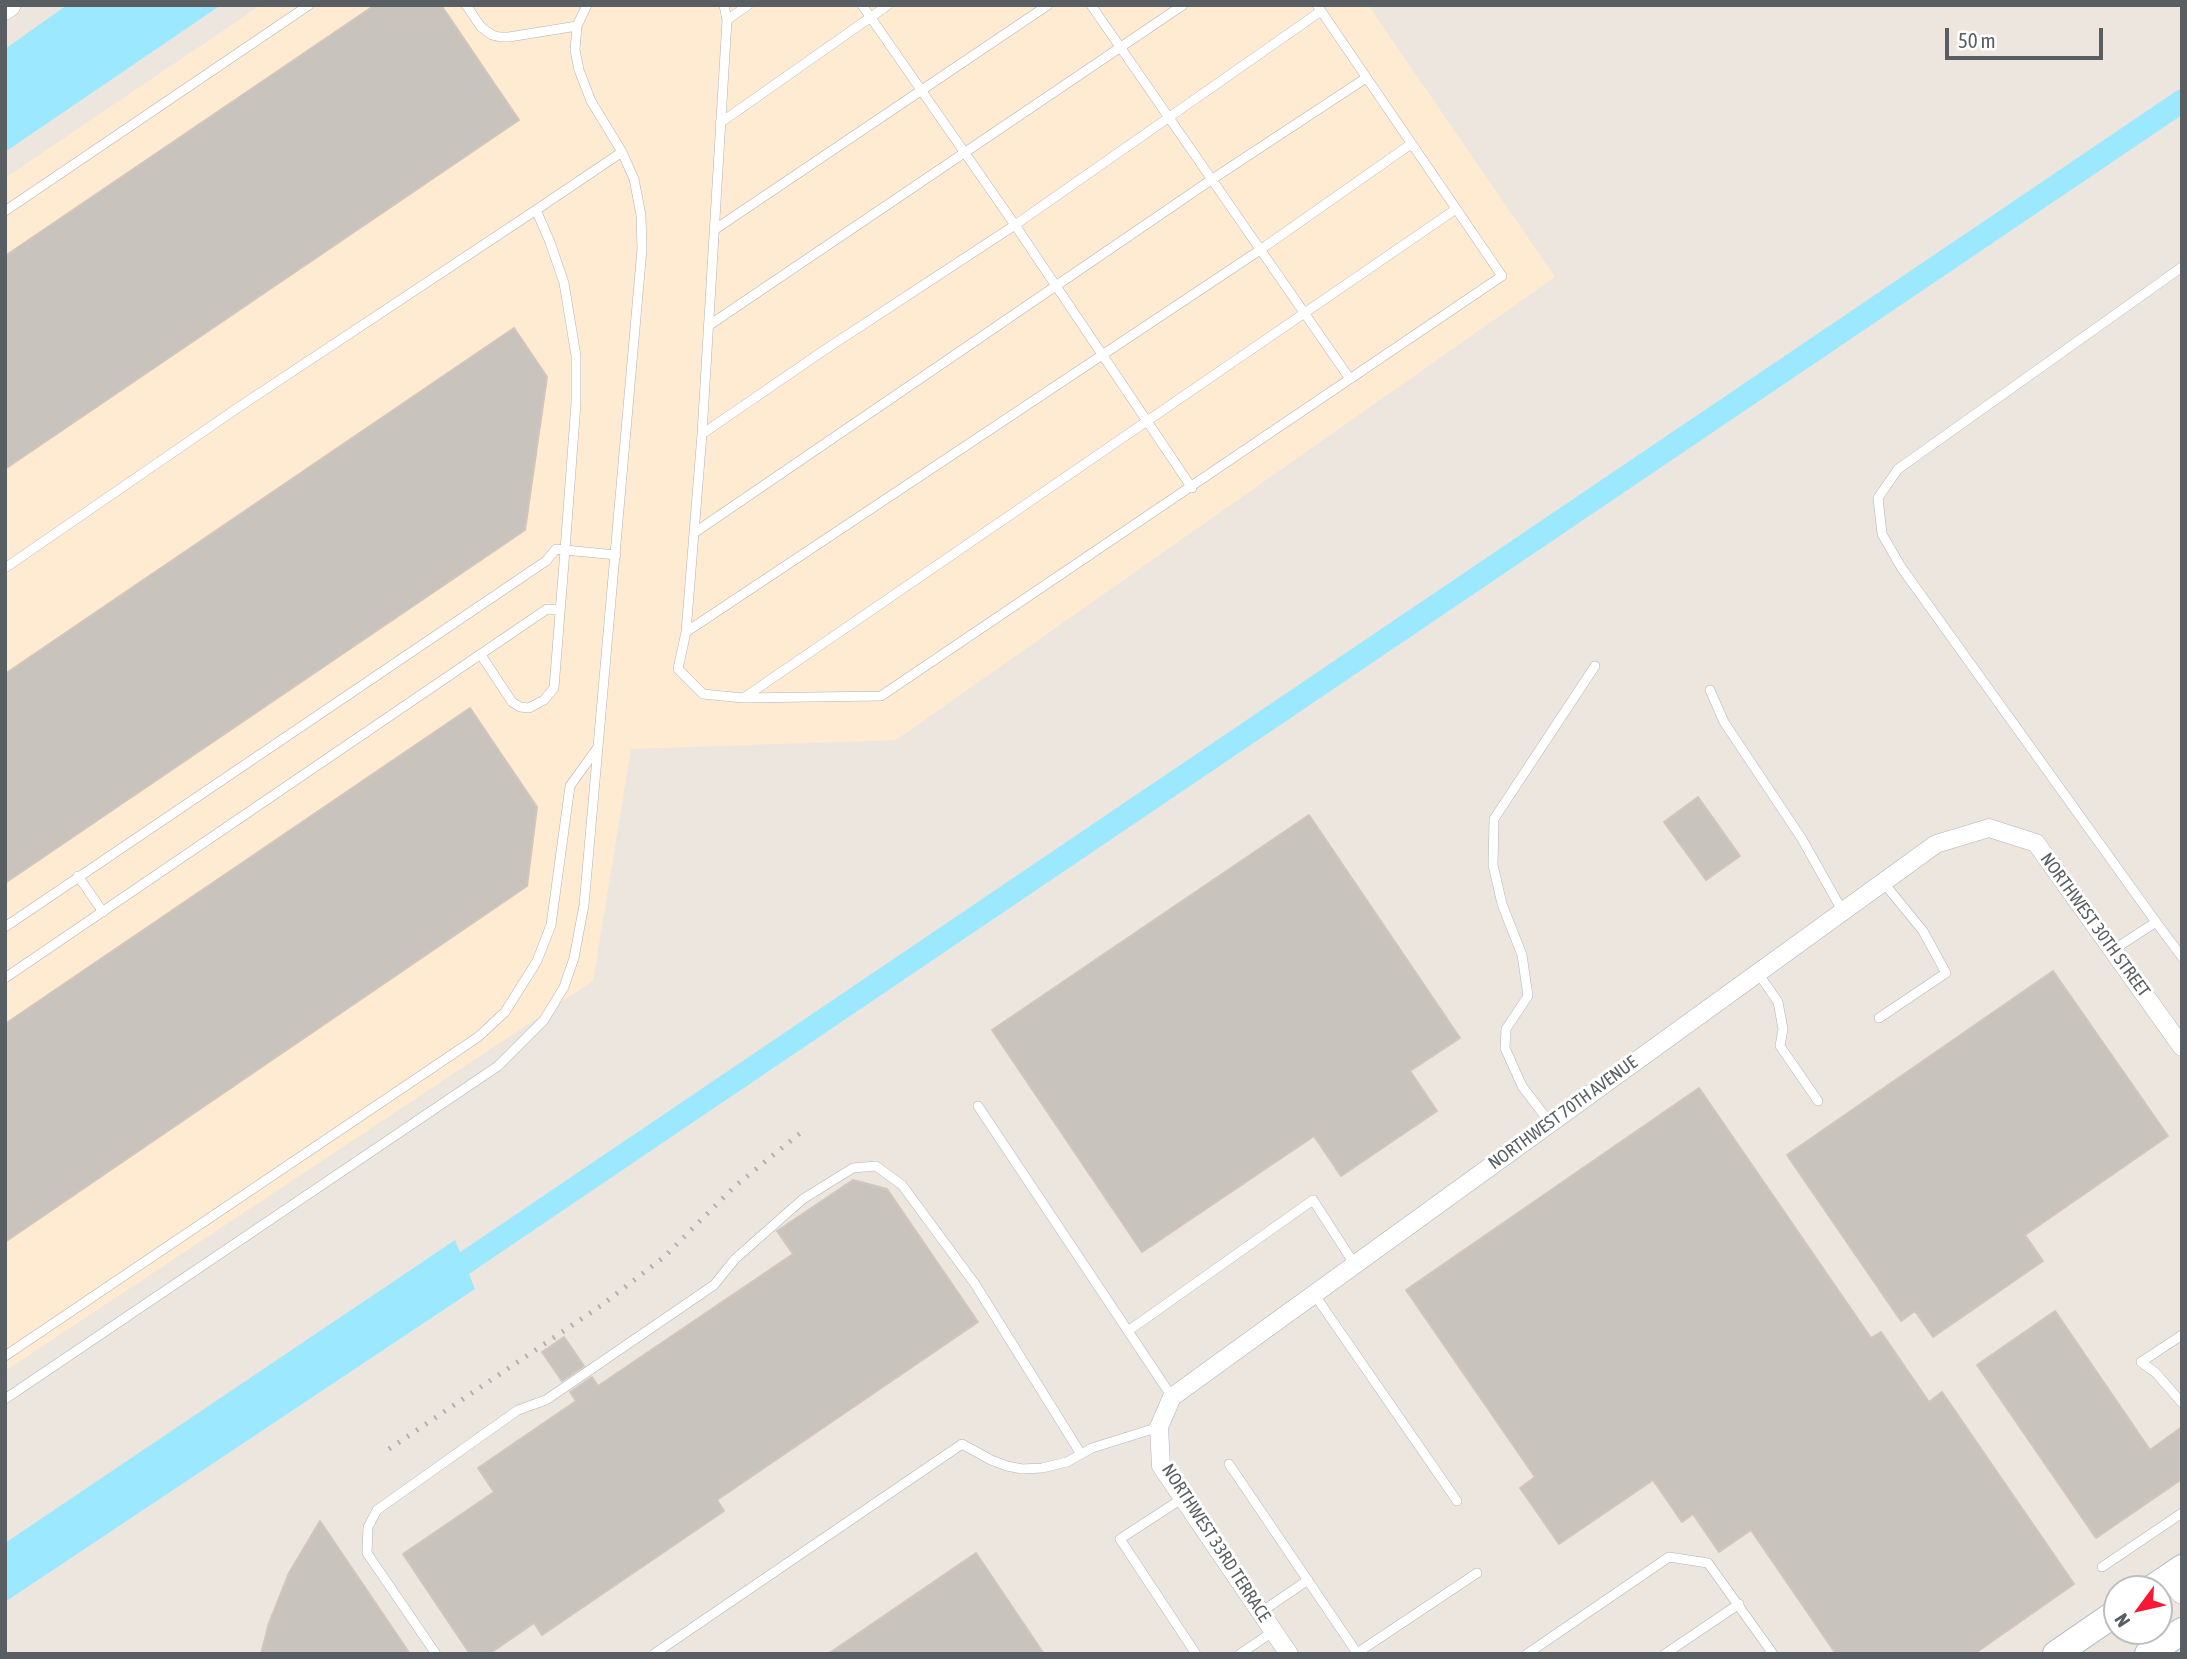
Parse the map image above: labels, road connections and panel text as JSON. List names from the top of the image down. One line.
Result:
{"streets":{"street":["NORTHWEST 30TH STREET","NORTHWEST 70TH AVENUE","NORTHWEST 33RD TERRACE"]},"crossings":[["NORTHWEST 30TH STREET","NORTHWEST 70TH AVENUE"]],"scale_bar":"50 m","north":"bottom left"}
